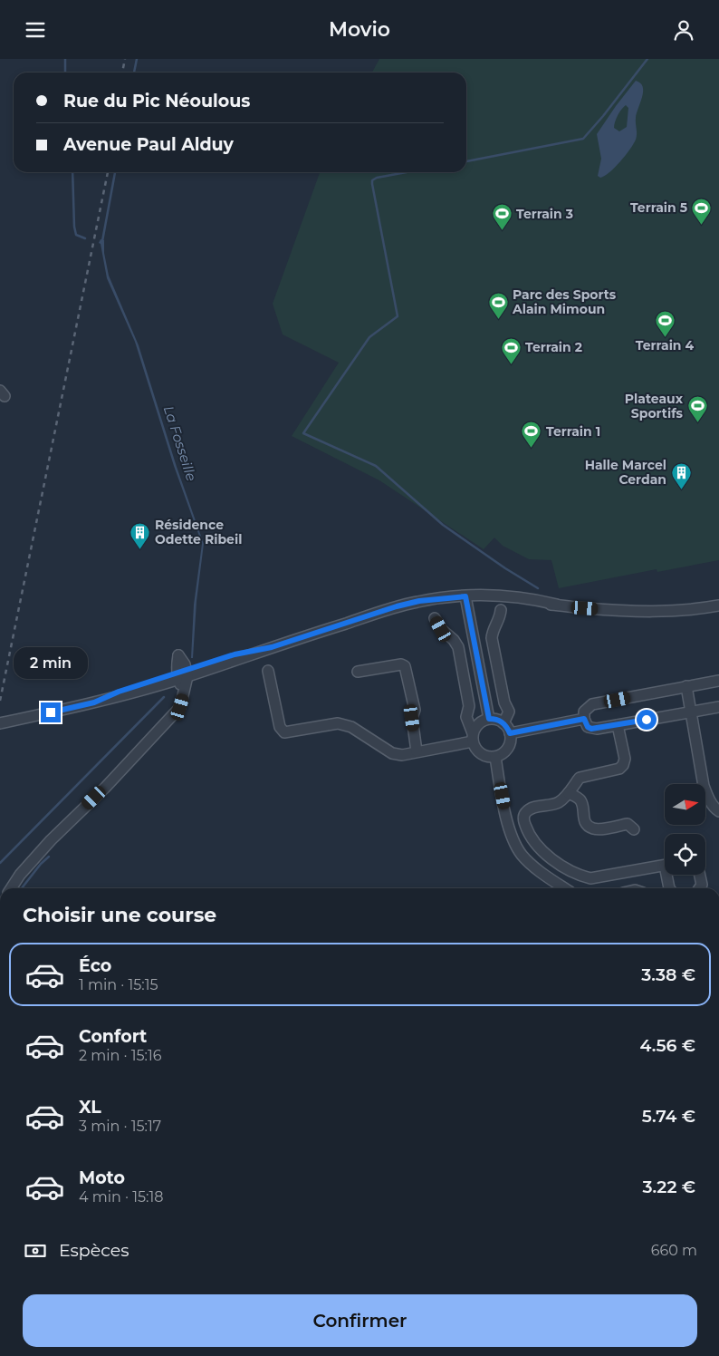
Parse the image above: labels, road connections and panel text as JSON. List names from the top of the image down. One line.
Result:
{"water":["La Fosseille"],"places":{"sports":["Terrain 5","Terrain 3","Parc des Sports Alain Mimoun","Terrain 4","Terrain 2","Plateaux Sportifs","Terrain 1"],"building":["Halle Marcel Cerdan","Résidence Odette Ribeil"]},"north":"right","page":{"header":"Movio","banner":["Rue du Pic Néoulous","Avenue Paul Alduy"],"bubble":"2 min","heading":"Choisir une course","list":[{"name":"Éco","note":"1 min · 15:15","value":"3.38 €"},{"name":"Confort","note":"2 min · 15:16","value":"4.56 €"},{"name":"XL","note":"3 min · 15:17","value":"5.74 €"},{"name":"Moto","note":"4 min · 15:18","value":"3.22 €"}],"pay":["Espèces","660 m"],"buttons":"Confirmer"}}
